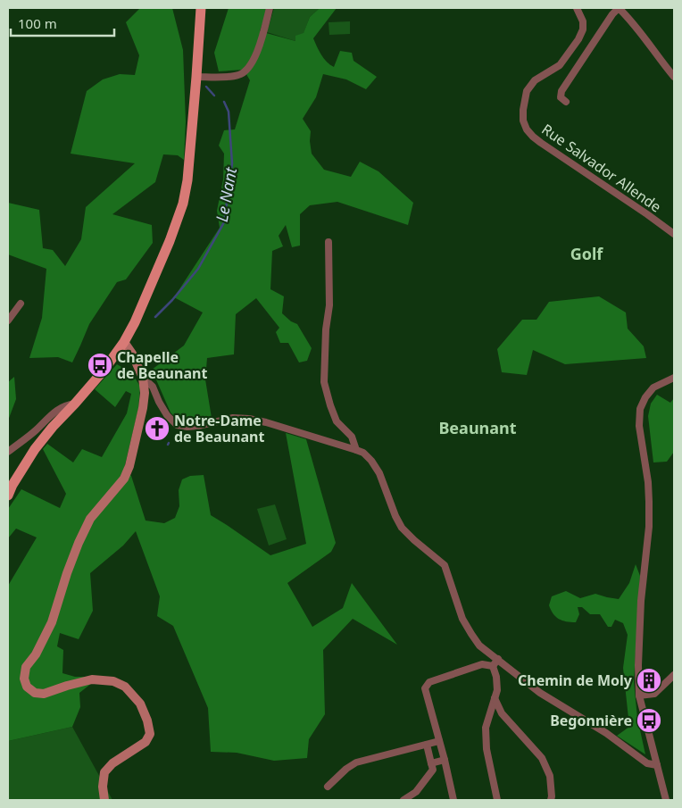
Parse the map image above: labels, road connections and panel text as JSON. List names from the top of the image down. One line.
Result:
{"streets":{"street":["Rue Salvador Allende"]},"districts":["Golf","Beaunant"],"water":["Le Nant"],"places":{"bus stop":["Chapelle de Beaunant","Begonnière"],"church":["Notre-Dame de Beaunant"],"building":["Chemin de Moly"]},"scale_bar":"100 m"}
